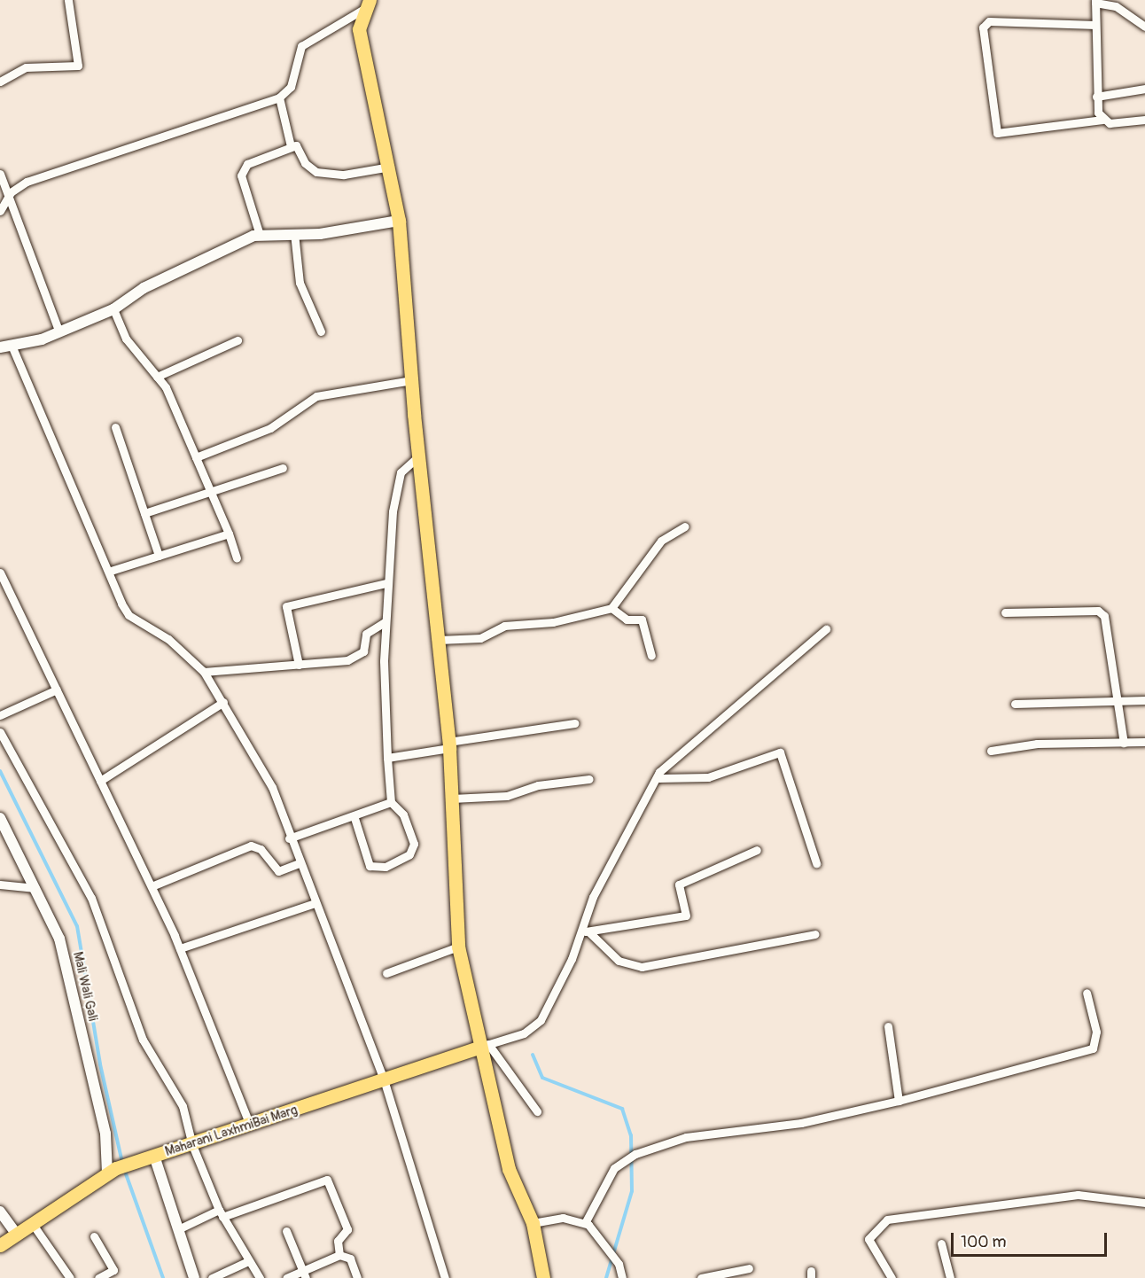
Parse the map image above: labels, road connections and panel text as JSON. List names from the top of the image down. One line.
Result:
{"streets":{"main road":["Maharani LaxhmiBai Marg"],"street":["Mali Wali Gali"]},"crossings":[["Mali Wali Gali","Maharani LaxhmiBai Marg"]],"scale_bar":"100 m"}
